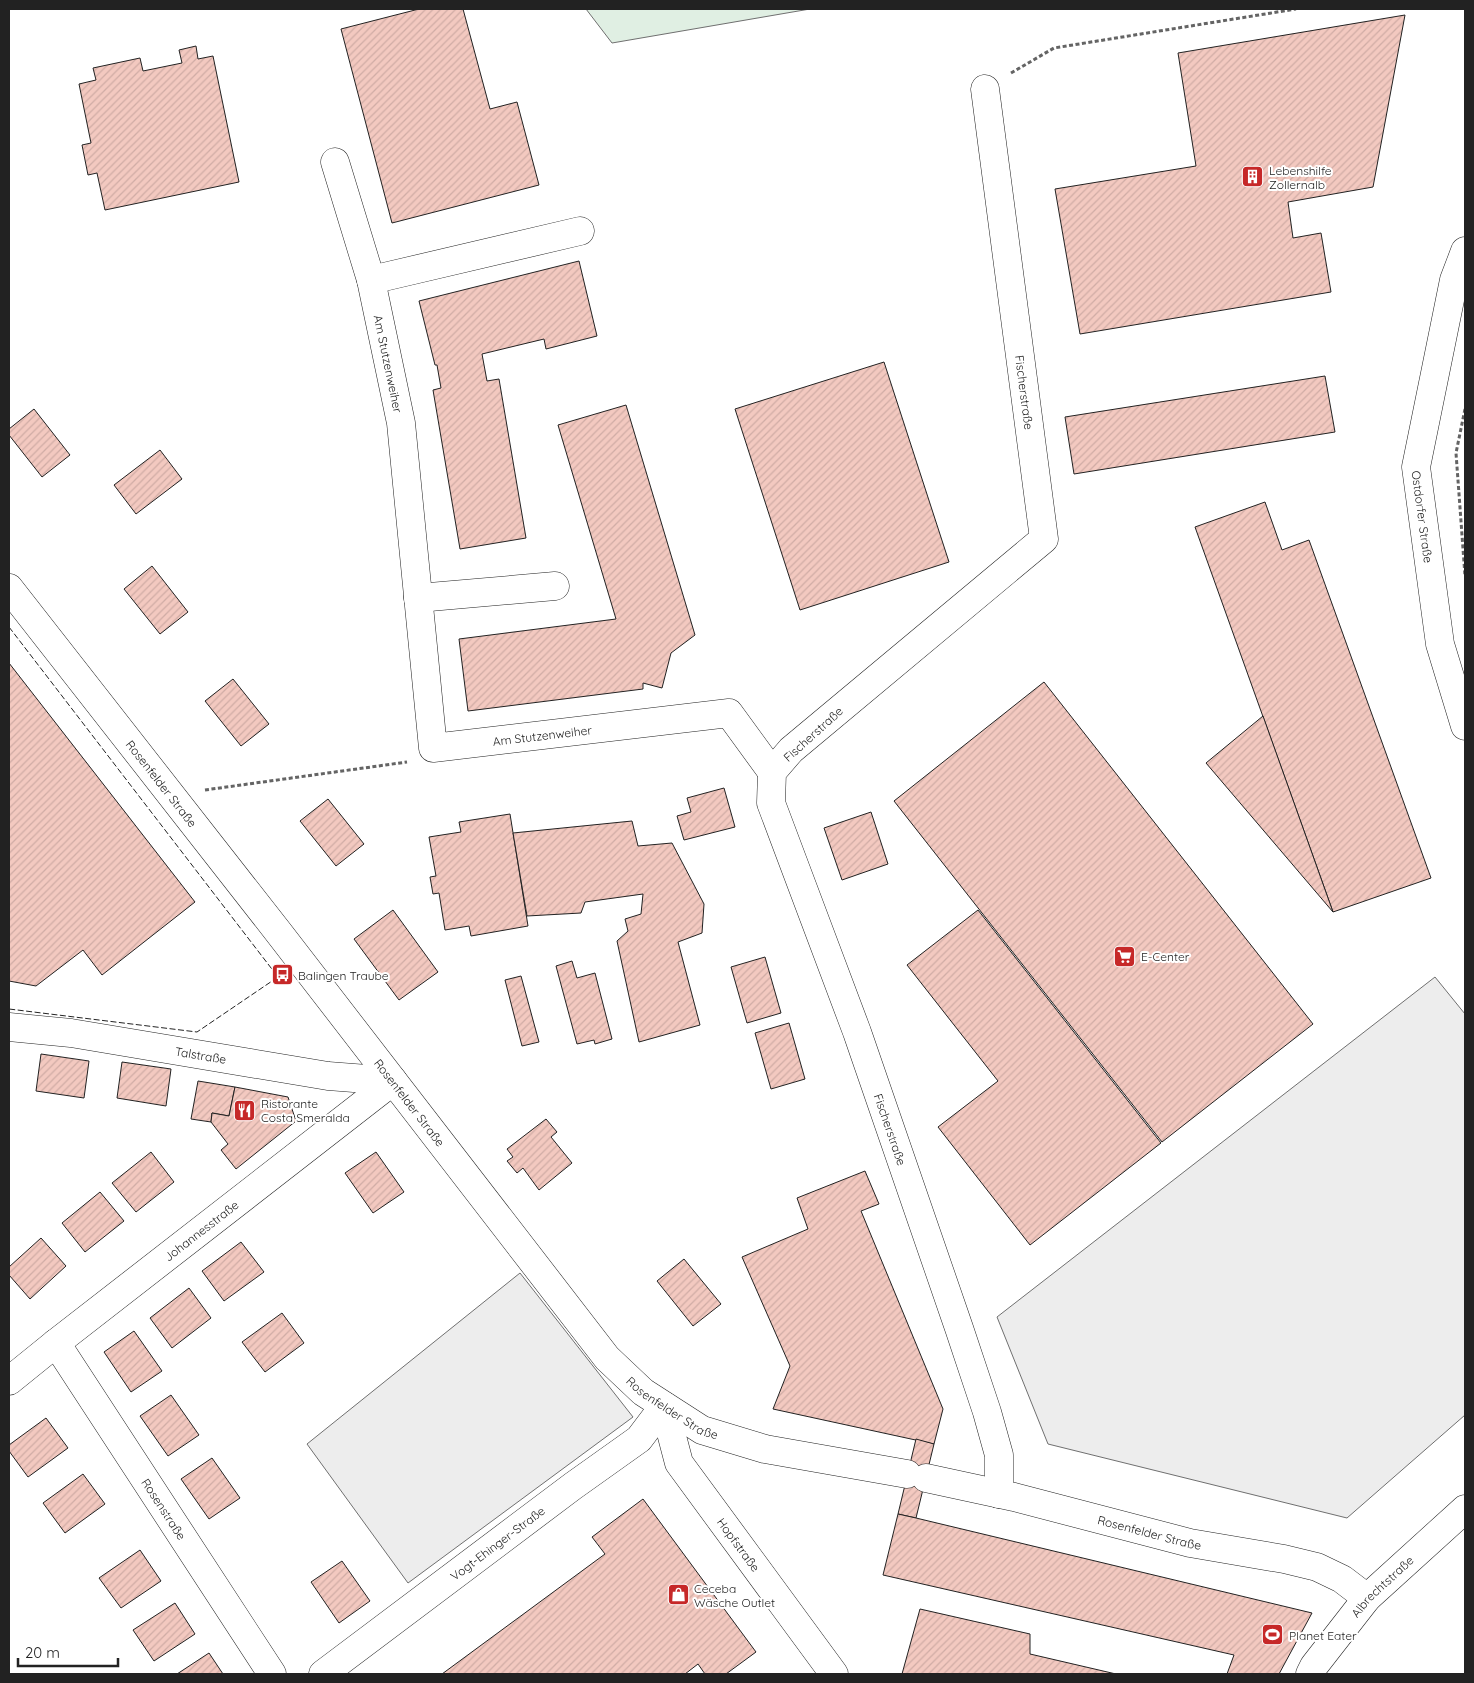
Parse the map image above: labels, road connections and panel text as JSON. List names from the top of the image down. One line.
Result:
{"streets":{"street":["Am Stutzenweiher","Fischerstraße","Ostdorfer Straße","Rosenfelder Straße","Talstraße","Johannesstraße","Rosenstraße","Vogt-Ehinger-Straße","Hopfstraße","Albrechtstraße"]},"crossings":[["Am Stutzenweiher","Fischerstraße"],["Fischerstraße","Rosenfelder Straße"],["Rosenfelder Straße","Talstraße"],["Rosenfelder Straße","Johannesstraße"],["Rosenfelder Straße","Vogt-Ehinger-Straße"],["Rosenfelder Straße","Hopfstraße"],["Rosenfelder Straße","Albrechtstraße"],["Talstraße","Johannesstraße"],["Johannesstraße","Rosenstraße"],["Vogt-Ehinger-Straße","Hopfstraße"]],"places":{"building":["Lebenshilfe Zollernalb"],"supermarket":["E-Center"],"bus stop":["Balingen Traube"],"restaurant":["Ristorante Costa Smeralda"],"shop":["Ceceba Wäsche Outlet"],"sports":["Planet Eater"]},"scale_bar":"20 m"}
